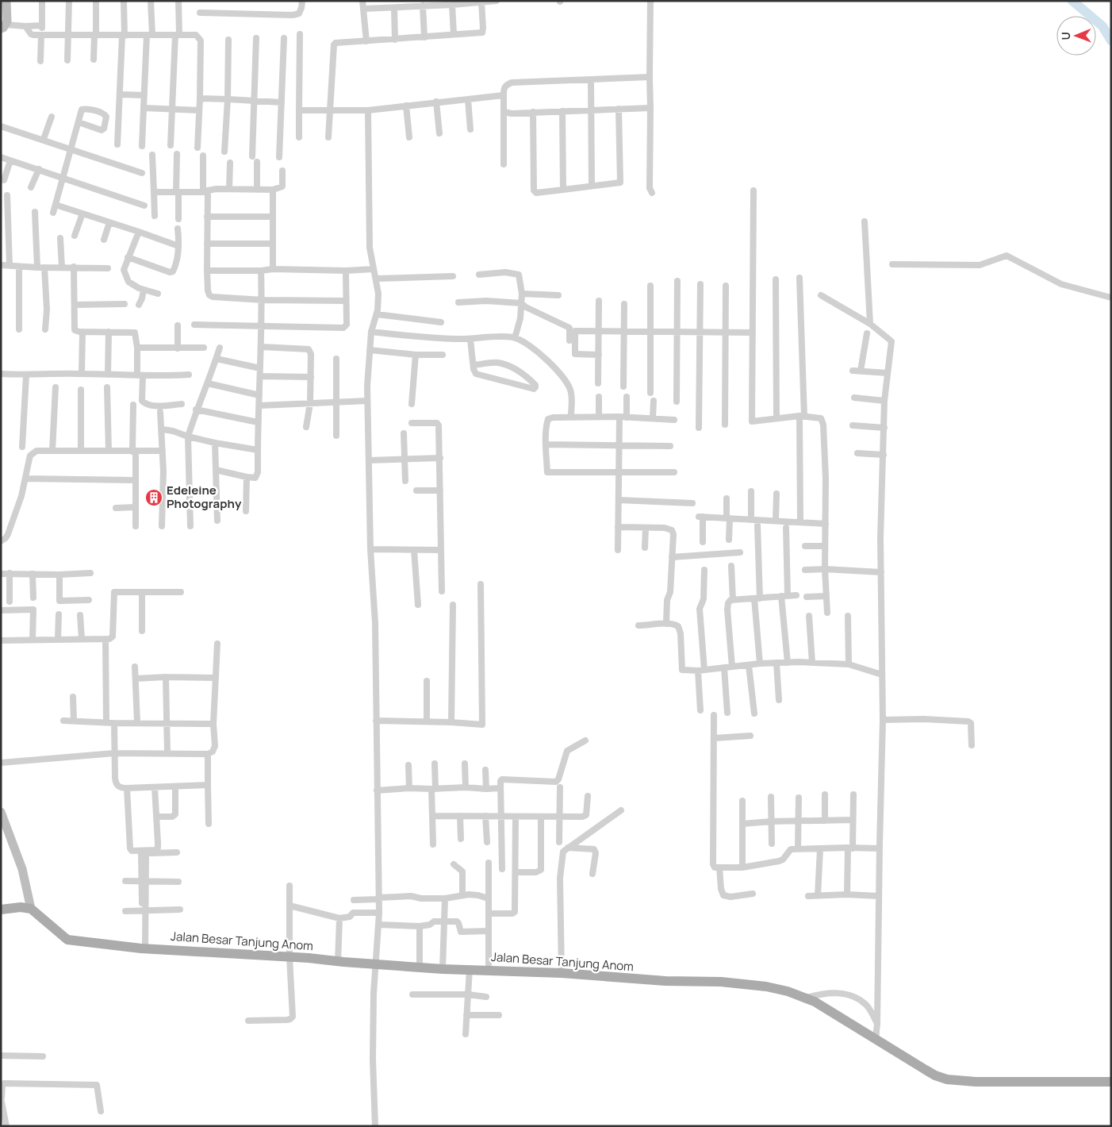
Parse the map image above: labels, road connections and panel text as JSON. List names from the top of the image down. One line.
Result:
{"streets":{"main road":["Jalan Besar Tanjung Anom"]},"places":{"building":["Edeleine Photography"]},"north":"left"}
